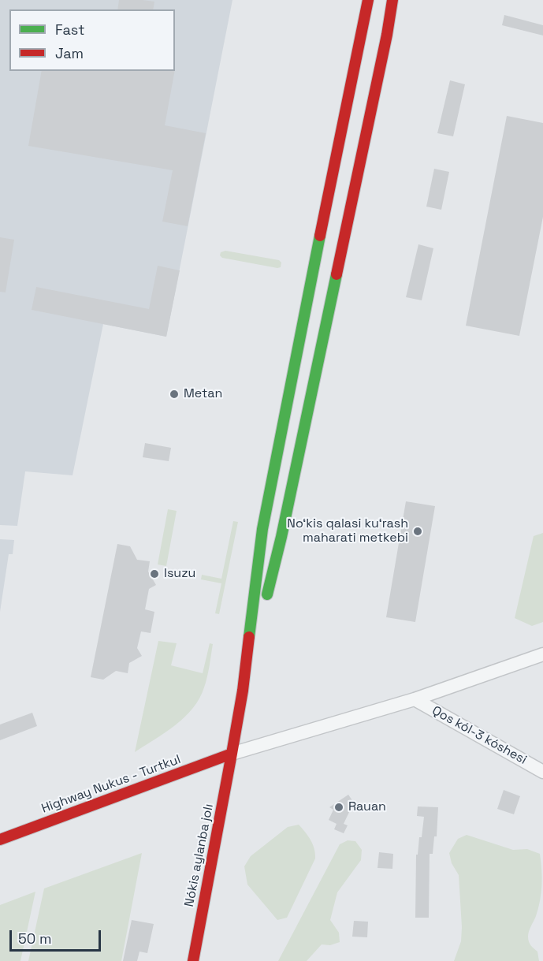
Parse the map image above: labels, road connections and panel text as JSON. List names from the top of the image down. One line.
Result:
{"streets":{"main road":["Highway Nukus - Turtkul","Nókis aylanba jolı"],"street":["Qos kól-3 kóshesi"]},"crossings":[["Highway Nukus - Turtkul","Nókis aylanba jolı"]],"places":["Metan","Noʻkis qalasi kuʻrash maharati metkebi","Isuzu","Rauan"],"legend":["Fast","Jam"],"scale_bar":"50 m"}
